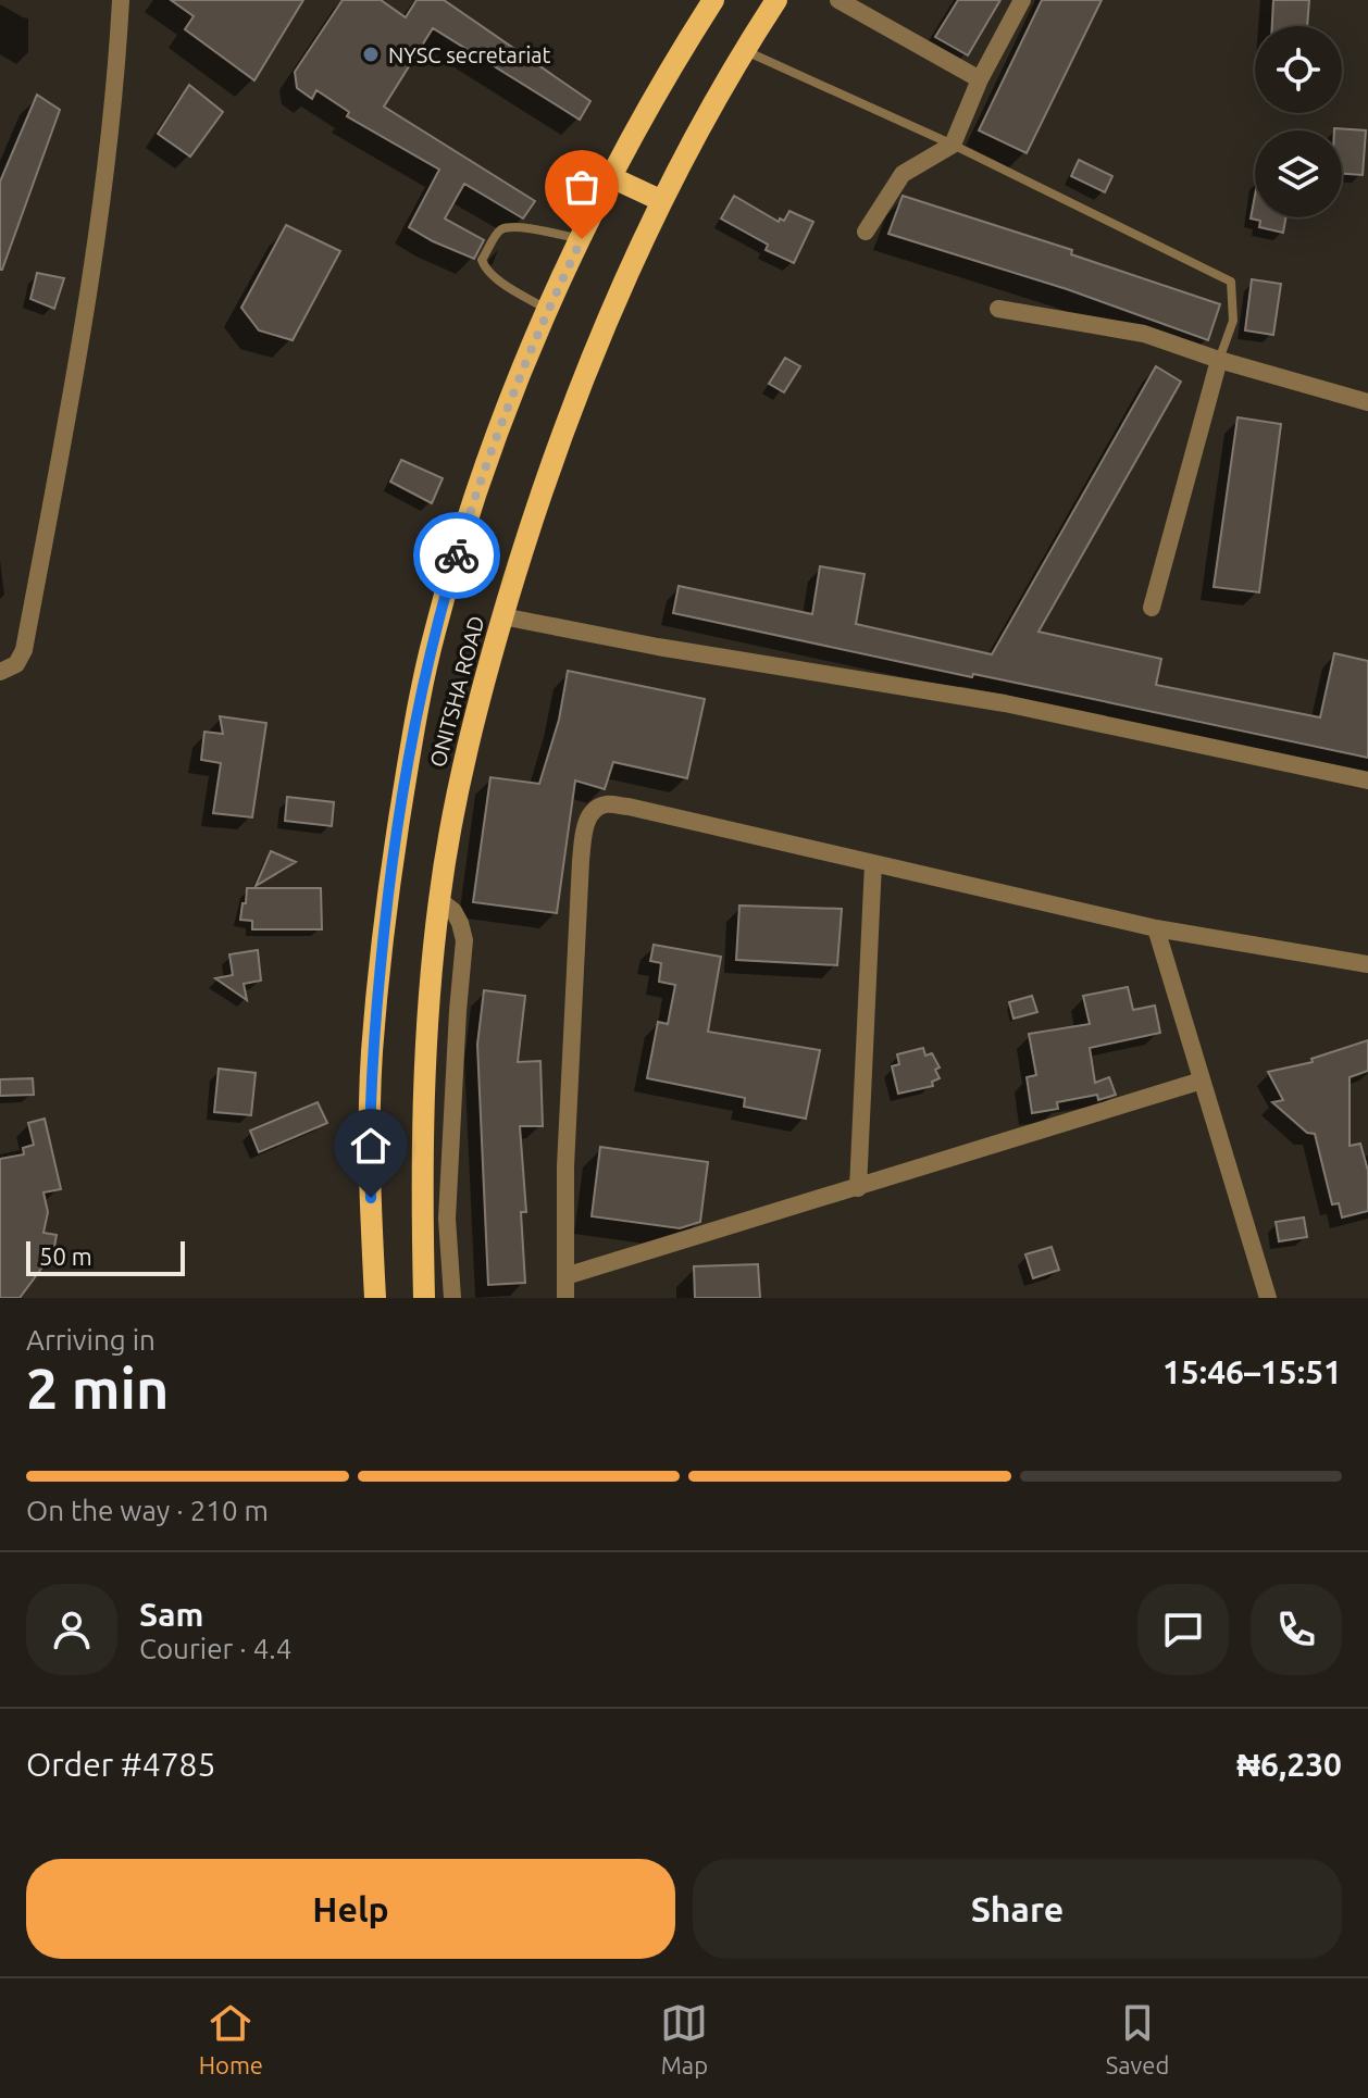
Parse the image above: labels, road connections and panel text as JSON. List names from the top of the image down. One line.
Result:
{"streets":{"main road":["ONITSHA ROAD"]},"places":["NYSC secretariat"],"scale_bar":"50 m","page":{"scale":"50 m","heading":["2 min","Arriving in","15:46–15:51"],"panel":["Sam","Courier · 4.4","Order #4785","₦6,230"],"bar":"On the way · 210 m","buttons":["Help","Share"],"tabs":["Home","Map","Saved"]}}
